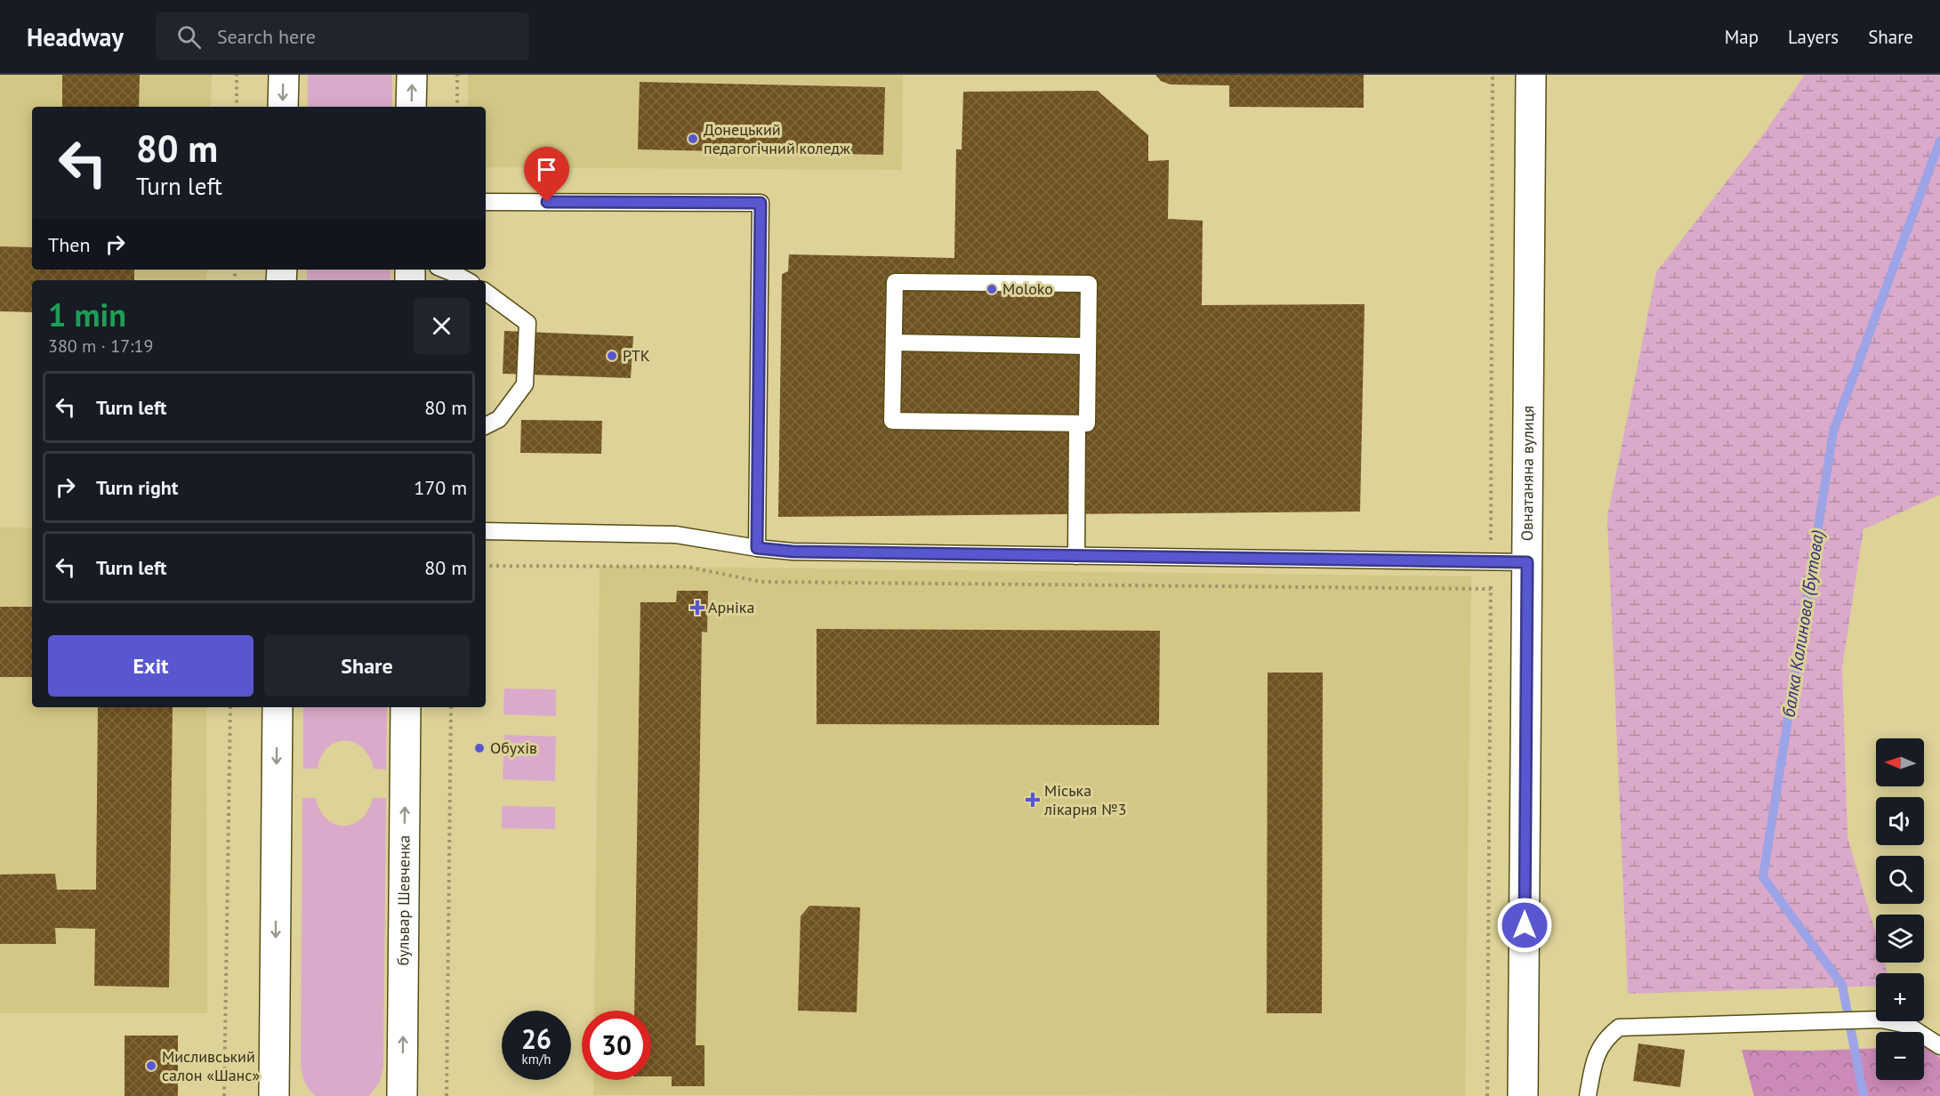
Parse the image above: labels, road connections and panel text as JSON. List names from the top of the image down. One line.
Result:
{"streets":{"street":["Овнатаняна вулиця","бульвар Шевченка"]},"water":["балка Калинова (Бутова)"],"places":{"other":["Донецький педагогічний коледж","Moloko","РТК","Обухів","Мисливський салон «Шанс»"],"health":["Арніка","Міська лікарня №3"]},"north":"left","page":{"header":"Headway","search":"Search here","nav":["Map","Layers","Share"],"turn":["80 m","Turn left"],"then":"Then","heading":["1 min","380 m · 17:19"],"list":[{"name":"Turn left","value":"80 m"},{"name":"Turn right","value":"170 m"},{"name":"Turn left","value":"80 m"}],"buttons":["Exit","Share"],"map_buttons":["+","−"],"speed":"26 km/h","limit":"30"}}
